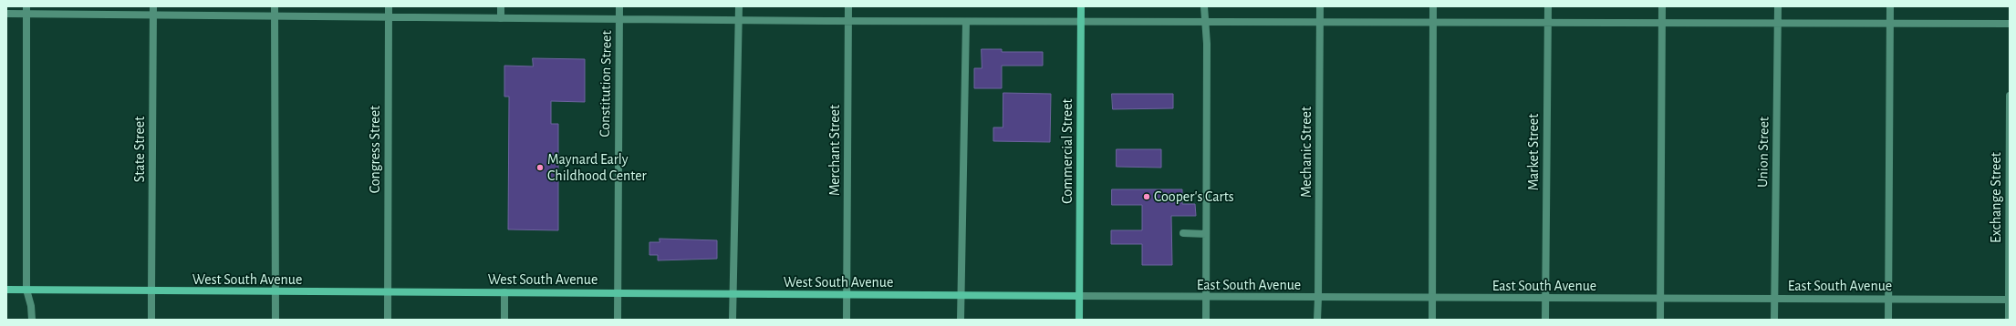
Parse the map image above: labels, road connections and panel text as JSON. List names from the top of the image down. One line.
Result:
{"streets":{"main road":["Commercial Street","West South Avenue"],"street":["Constitution Street","State Street","Congress Street","Merchant Street","Mechanic Street","Market Street","Union Street","Exchange Street","East South Avenue"]},"crossings":[["Constitution Street","West South Avenue"],["State Street","West South Avenue"],["Congress Street","West South Avenue"],["Merchant Street","West South Avenue"],["Commercial Street","West South Avenue"],["Commercial Street","East South Avenue"],["Mechanic Street","East South Avenue"],["Market Street","East South Avenue"],["Union Street","East South Avenue"],["Exchange Street","East South Avenue"],["West South Avenue","East South Avenue"]],"places":["Maynard Early Childhood Center","Cooper's Carts"]}
